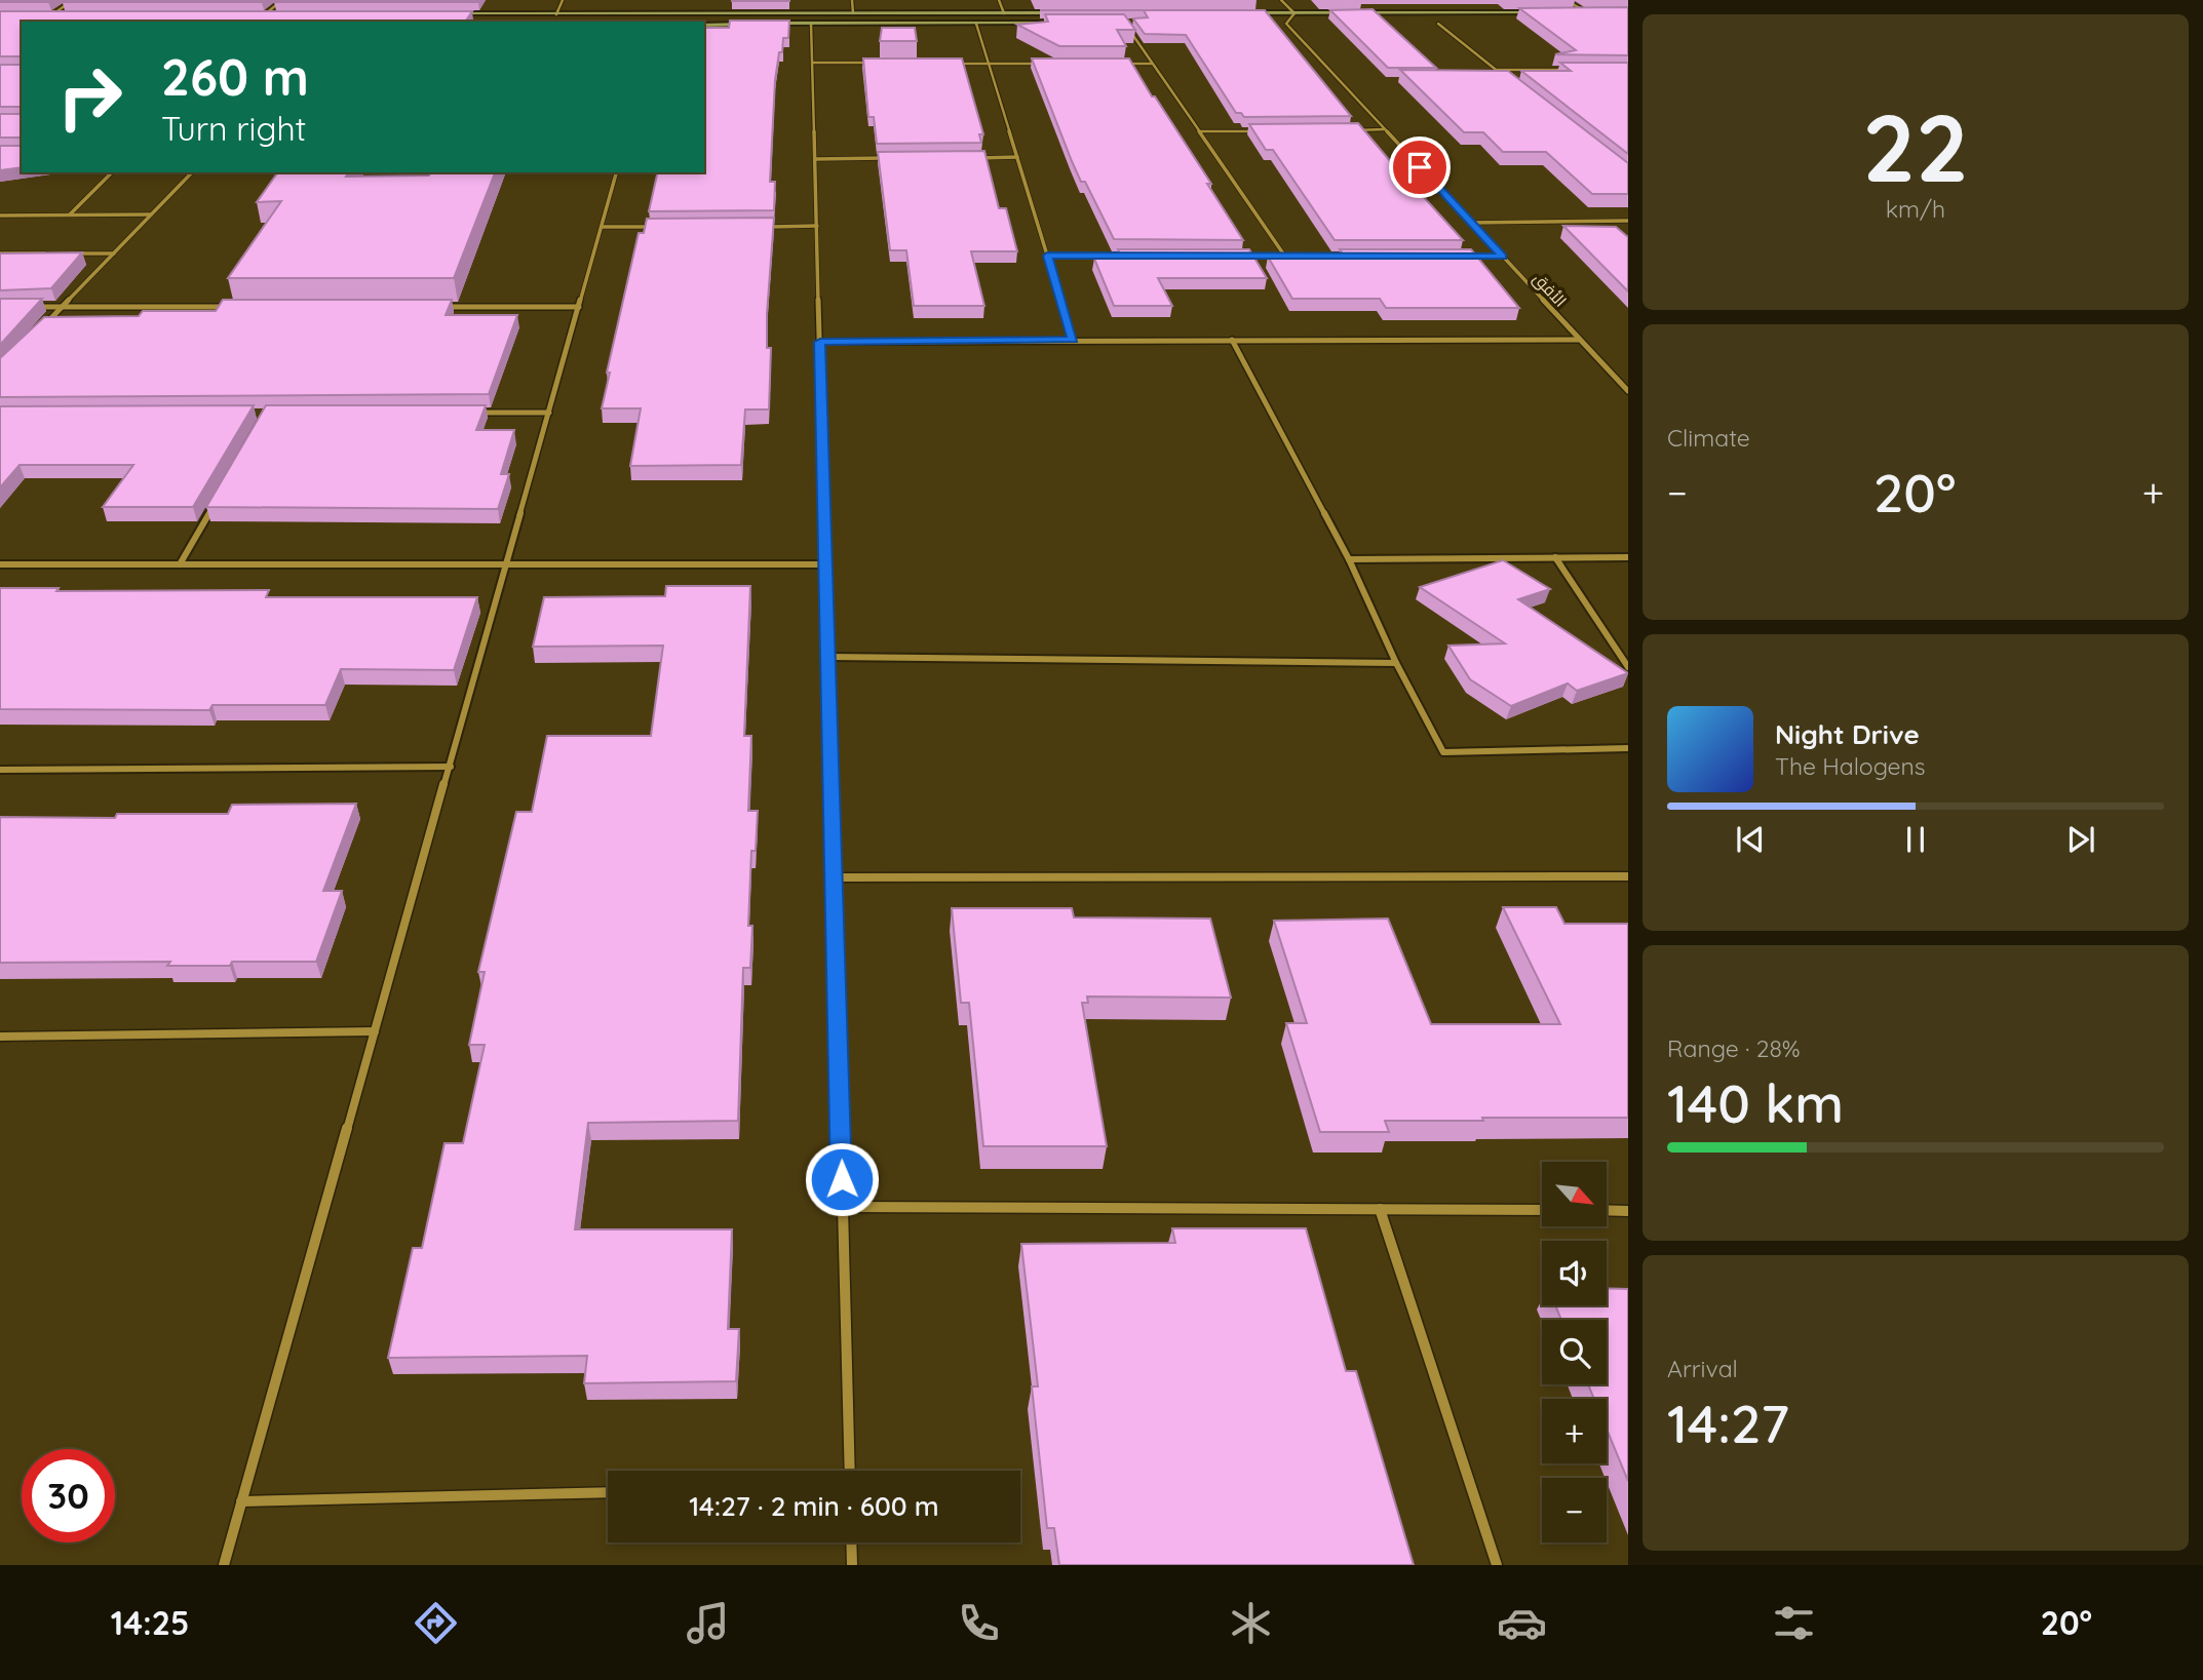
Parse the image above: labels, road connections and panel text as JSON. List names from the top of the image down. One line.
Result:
{"streets":{"street":["الأفق"]},"north":"bottom right","page":{"tile":[["22","km/h"],"Climate",["Range · 28%","140 km"],["Arrival","14:27"]],"turn":["260 m","Turn right"],"heat":["−","20°","+"],"song":["Night Drive","The Halogens"],"map_buttons":["+","−"],"limit":"30","trip":"14:27 · 2 min · 600 m","tabs":["14:25","20°"]}}
